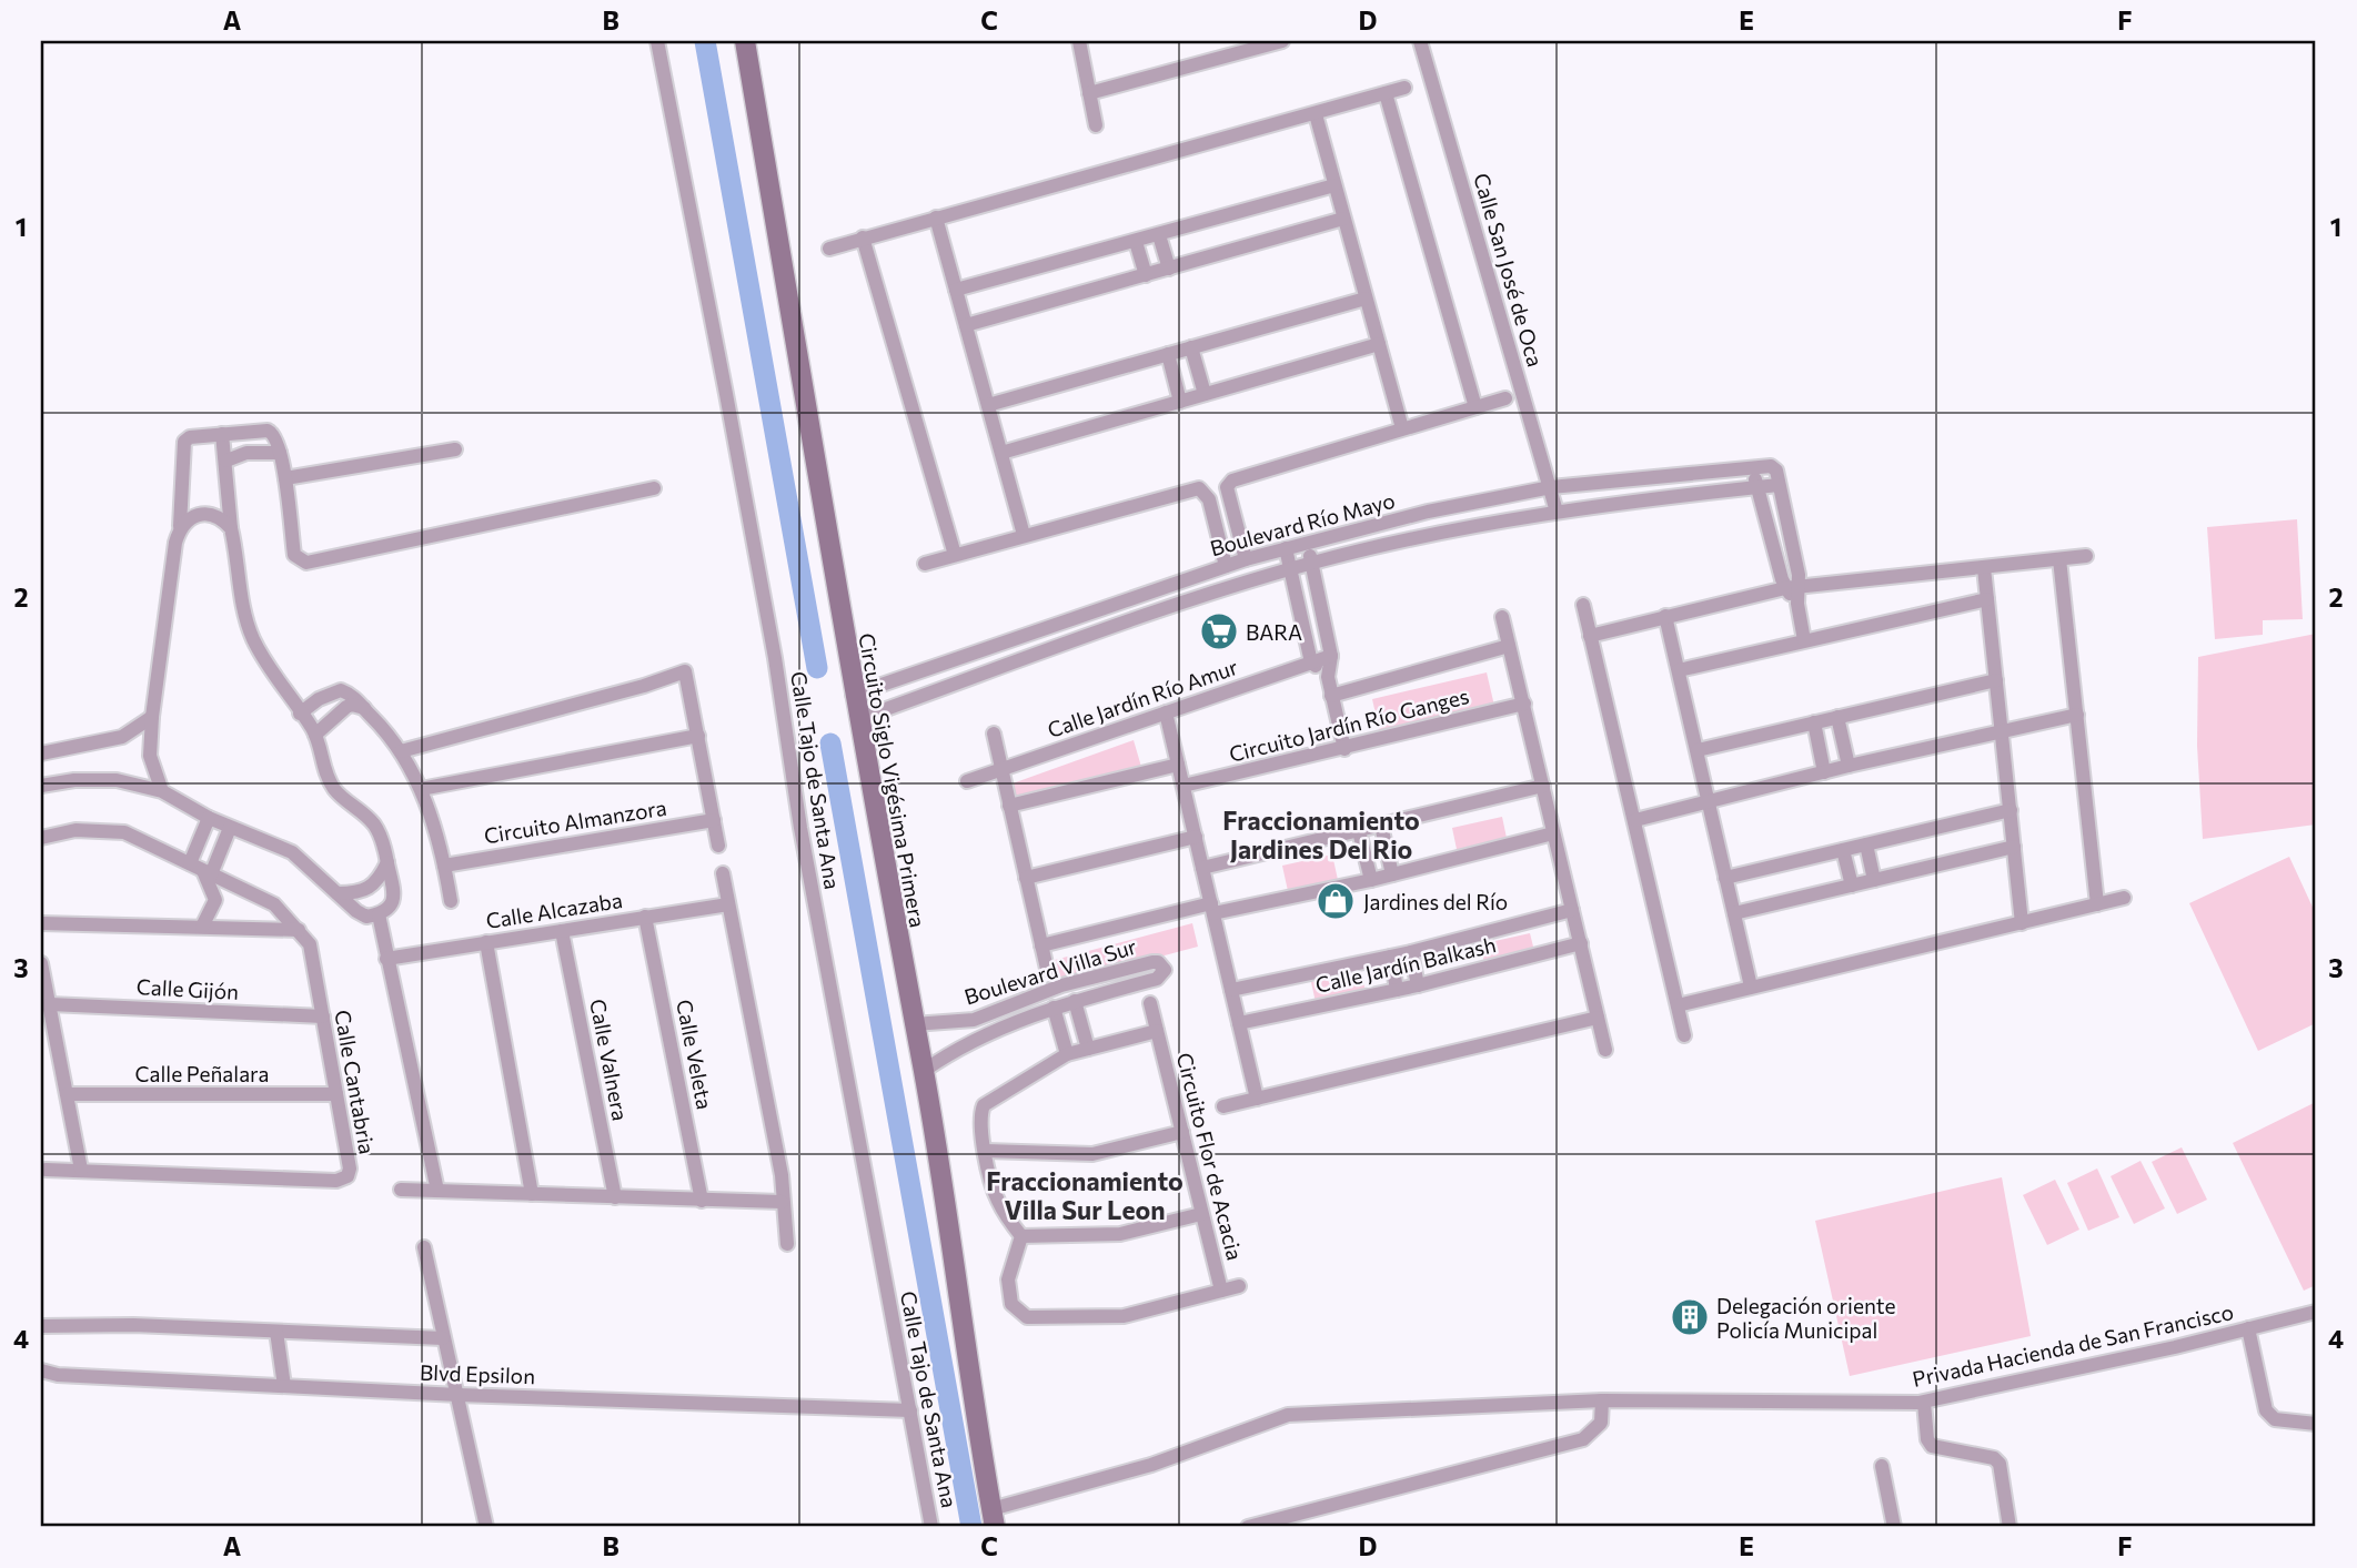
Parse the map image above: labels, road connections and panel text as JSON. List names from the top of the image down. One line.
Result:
{"streets":{"main road":["Circuito Siglo Vigésima Primera"],"street":["Calle San José de Oca","Boulevard Río Mayo","Calle Jardín Río Amur","Circuito Jardín Río Ganges","Calle Tajo de Santa Ana","Circuito Almanzora","Calle Alcazaba","Calle Jardín Balkash","Boulevard Villa Sur","Calle Gijón","Calle Veleta","Calle Valnera","Calle Peñalara","Calle Cantabria","Circuito Flor de Acacia","Privada Hacienda de San Francisco","Blvd Epsilon"]},"crossings":[["Calle San José de Oca","Boulevard Río Mayo"],["Boulevard Río Mayo","Circuito Siglo Vigésima Primera"],["Calle Tajo de Santa Ana","Blvd Epsilon"],["Circuito Siglo Vigésima Primera","Boulevard Villa Sur"],["Circuito Siglo Vigésima Primera","Privada Hacienda de San Francisco"],["Calle Alcazaba","Calle Veleta"],["Calle Alcazaba","Calle Valnera"],["Calle Gijón","Calle Cantabria"],["Calle Peñalara","Calle Cantabria"]],"districts":["Fraccionamiento Jardines Del Rio","Fraccionamiento Villa Sur Leon"],"places":{"supermarket":["BARA"],"shop":["Jardines del Río"],"building":["Delegación oriente Policía Municipal"]},"grid":{"columns":["A","B","C","D","E","F"],"rows":["1","2","3","4"]}}
